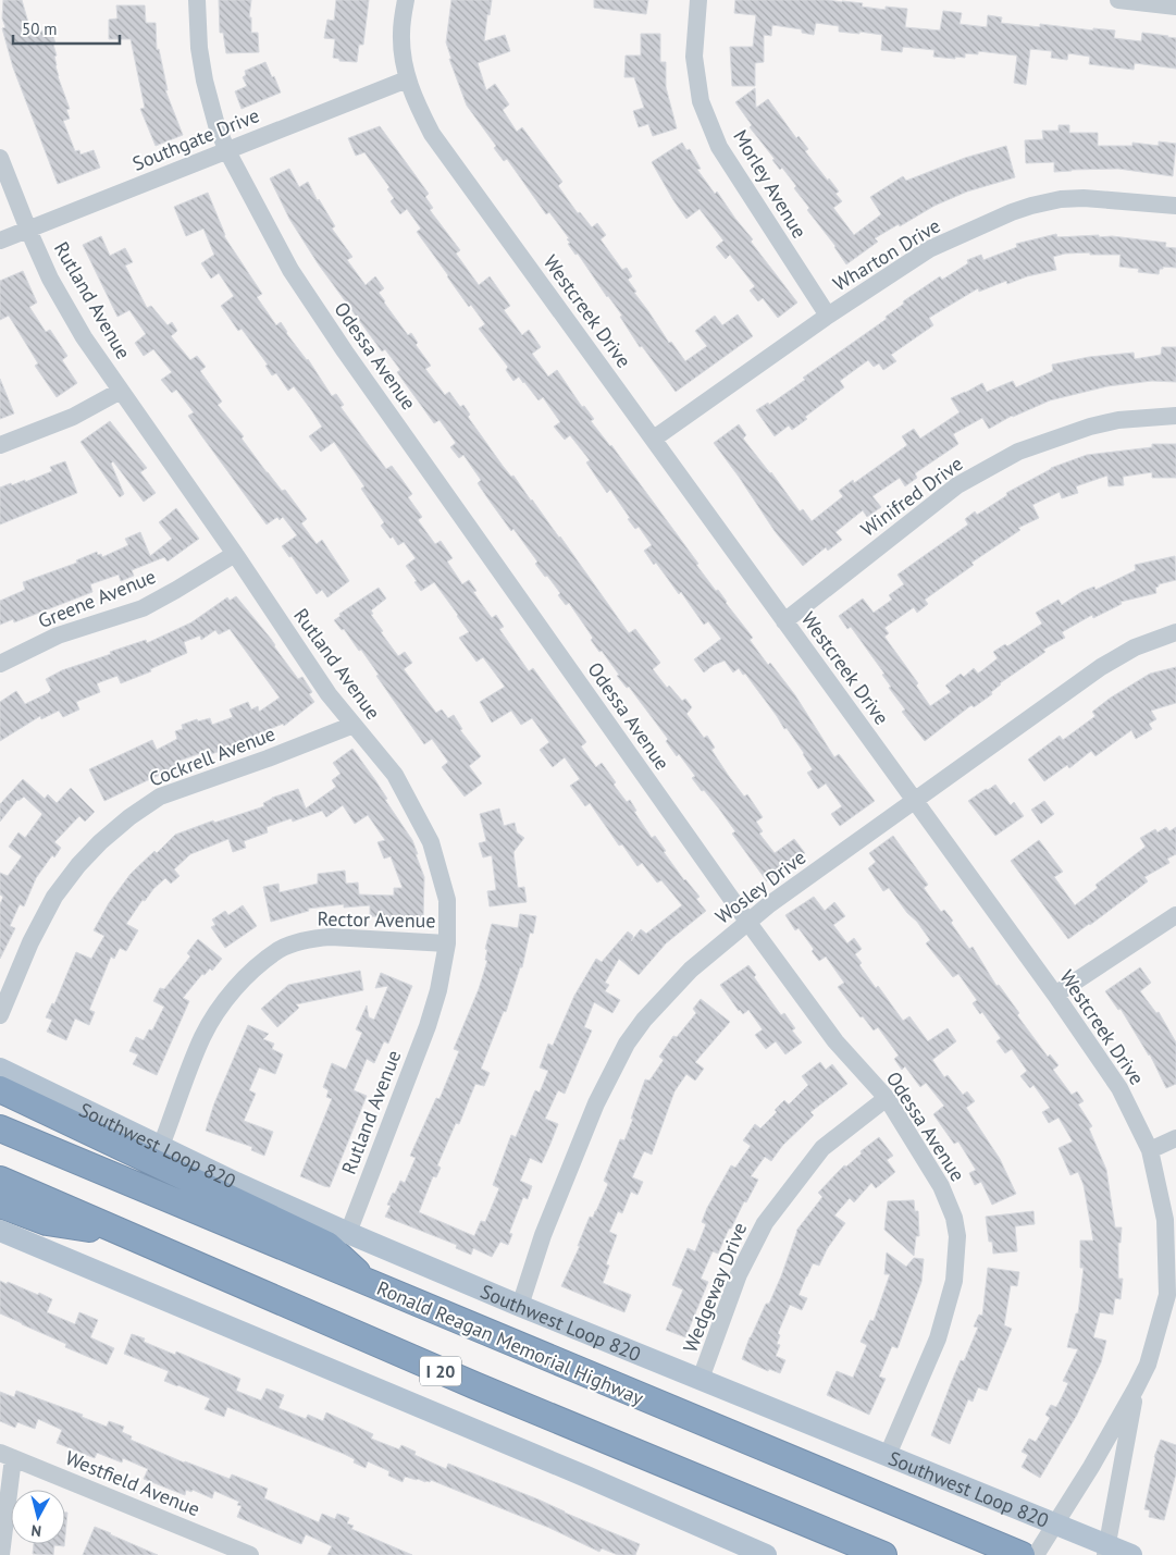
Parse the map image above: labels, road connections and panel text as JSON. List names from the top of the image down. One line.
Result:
{"streets":{"highway":["Ronald Reagan Memorial Highway","I 20"],"main road":["Southwest Loop 820"],"street":["Southgate Drive","Morley Avenue","Wharton Drive","Rutland Avenue","Westcreek Drive","Odessa Avenue","Winifred Drive","Greene Avenue","Cockrell Avenue","Wosley Drive","Rector Avenue","Wedgeway Drive","Westfield Avenue"]},"crossings":[["Southgate Drive","Rutland Avenue"],["Southgate Drive","Westcreek Drive"],["Southgate Drive","Odessa Avenue"],["Morley Avenue","Wharton Drive"],["Wharton Drive","Westcreek Drive"],["Rutland Avenue","Greene Avenue"],["Rutland Avenue","Cockrell Avenue"],["Rutland Avenue","Rector Avenue"],["Rutland Avenue","Southwest Loop 820"],["Westcreek Drive","Winifred Drive"],["Westcreek Drive","Wosley Drive"],["Westcreek Drive","Southwest Loop 820"],["Odessa Avenue","Wosley Drive"],["Odessa Avenue","Southwest Loop 820"],["Odessa Avenue","Wedgeway Drive"],["Wosley Drive","Southwest Loop 820"],["Rector Avenue","Southwest Loop 820"],["Southwest Loop 820","Wedgeway Drive"]],"scale_bar":"50 m","north":"bottom"}
